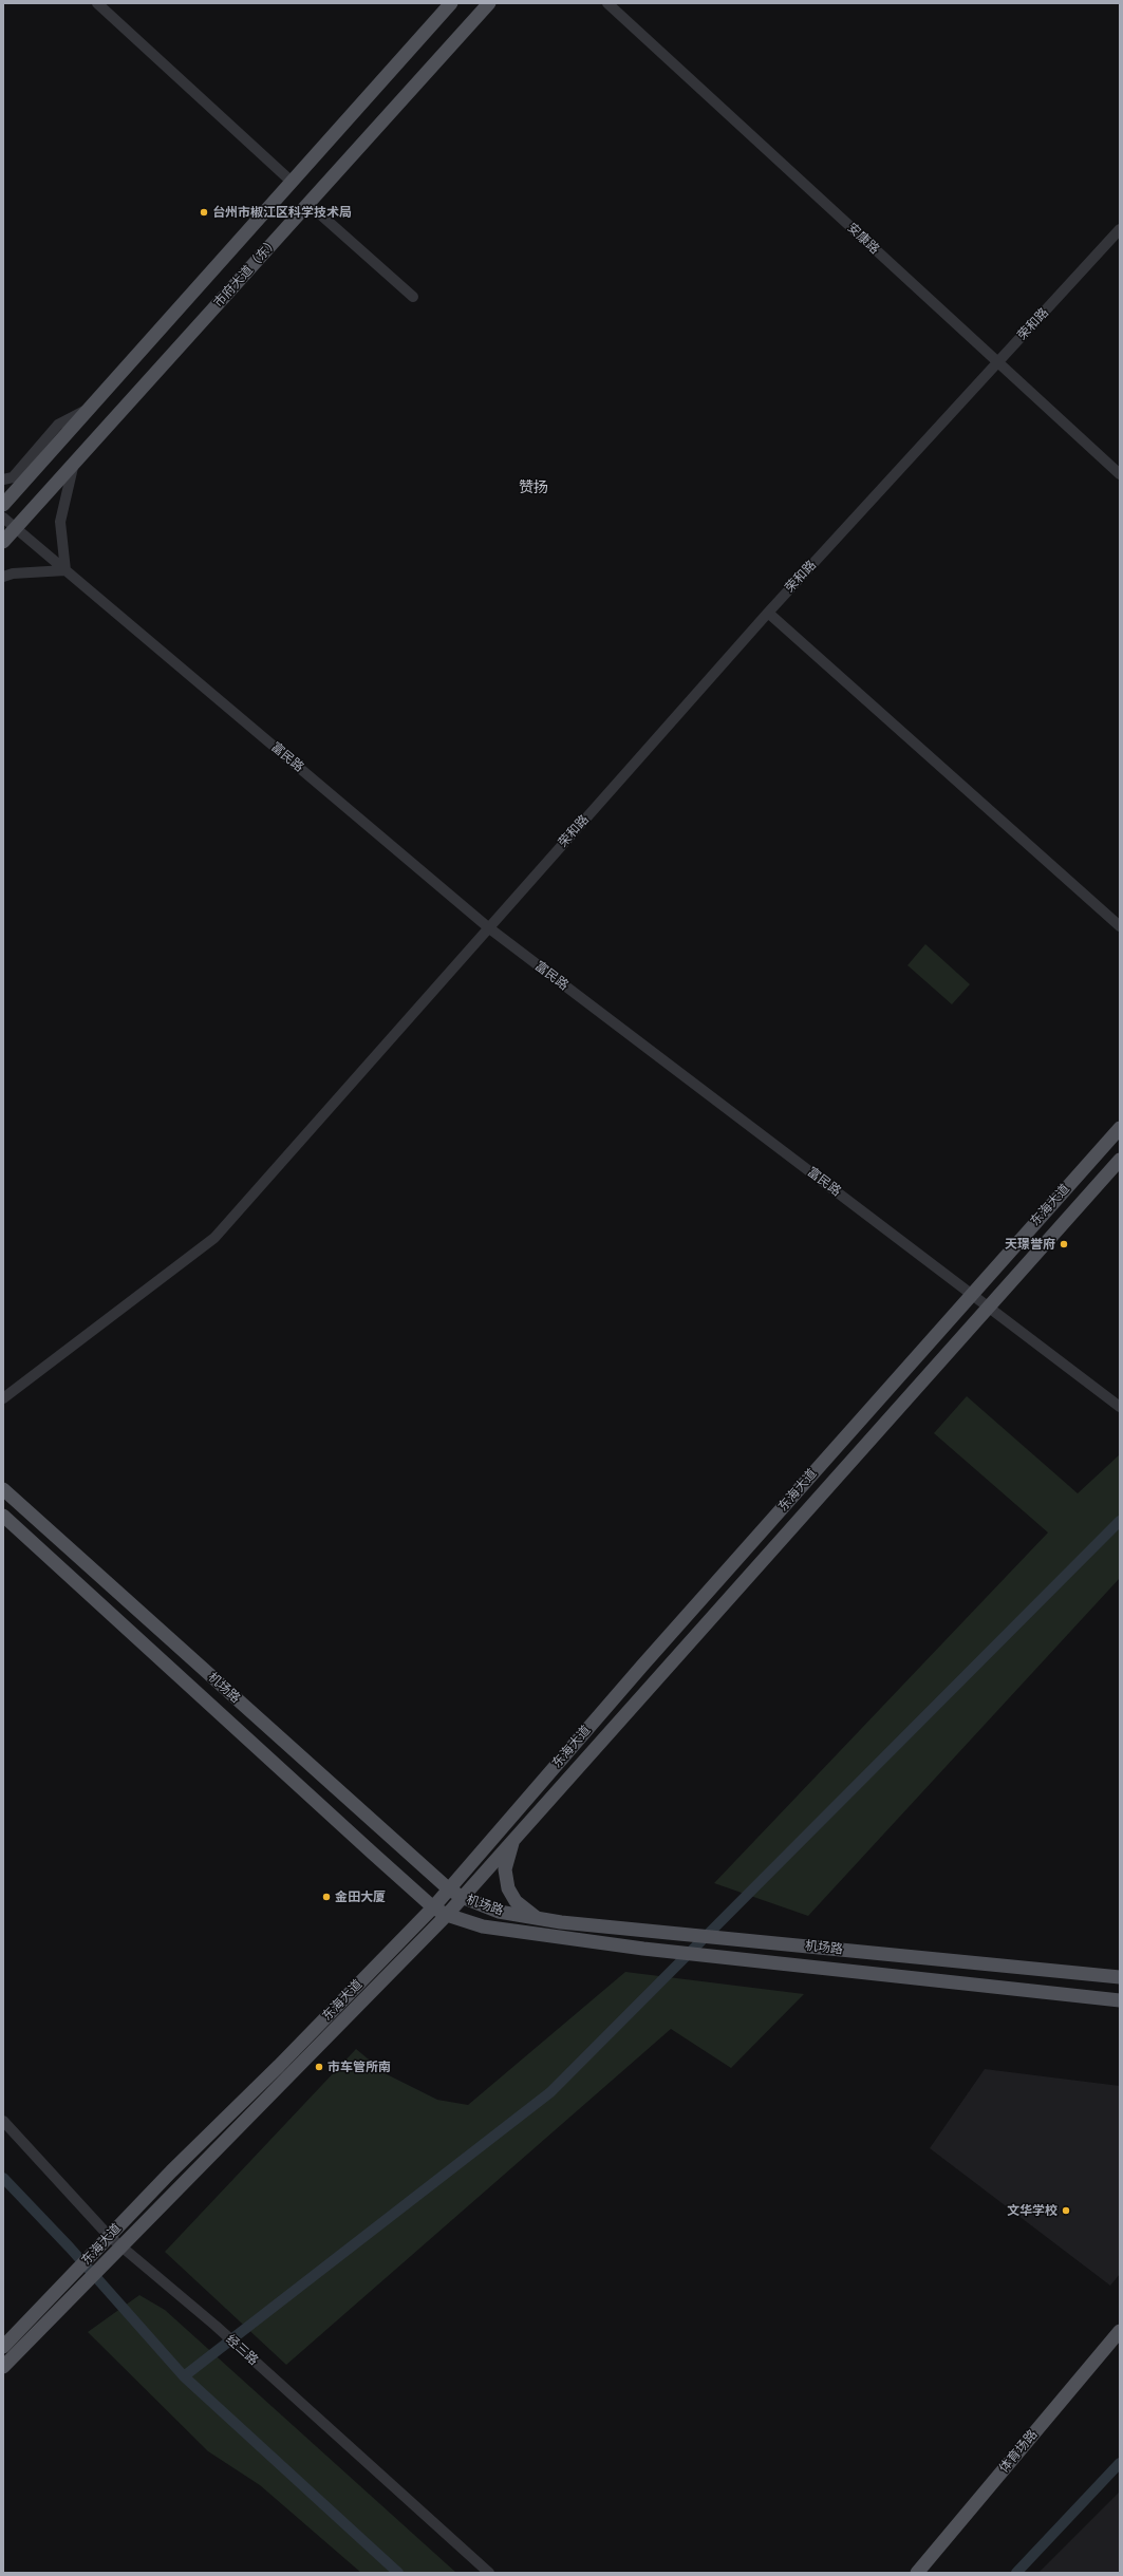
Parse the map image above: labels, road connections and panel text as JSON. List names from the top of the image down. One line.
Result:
{"streets":{"main road":["市府大道（东）","东海大道","机场路","体育场路"],"street":["安康路","荣和路","富民路","经三路"]},"crossings":[["安康路","荣和路"],["市府大道（东）","富民路"],["荣和路","富民路"],["富民路","东海大道"],["东海大道","机场路"],["东海大道","经三路"]],"districts":["赞扬"],"places":["台州市椒江区科学技术局","天璟誉府","金田大厦","市车管所南","文华学校"]}
